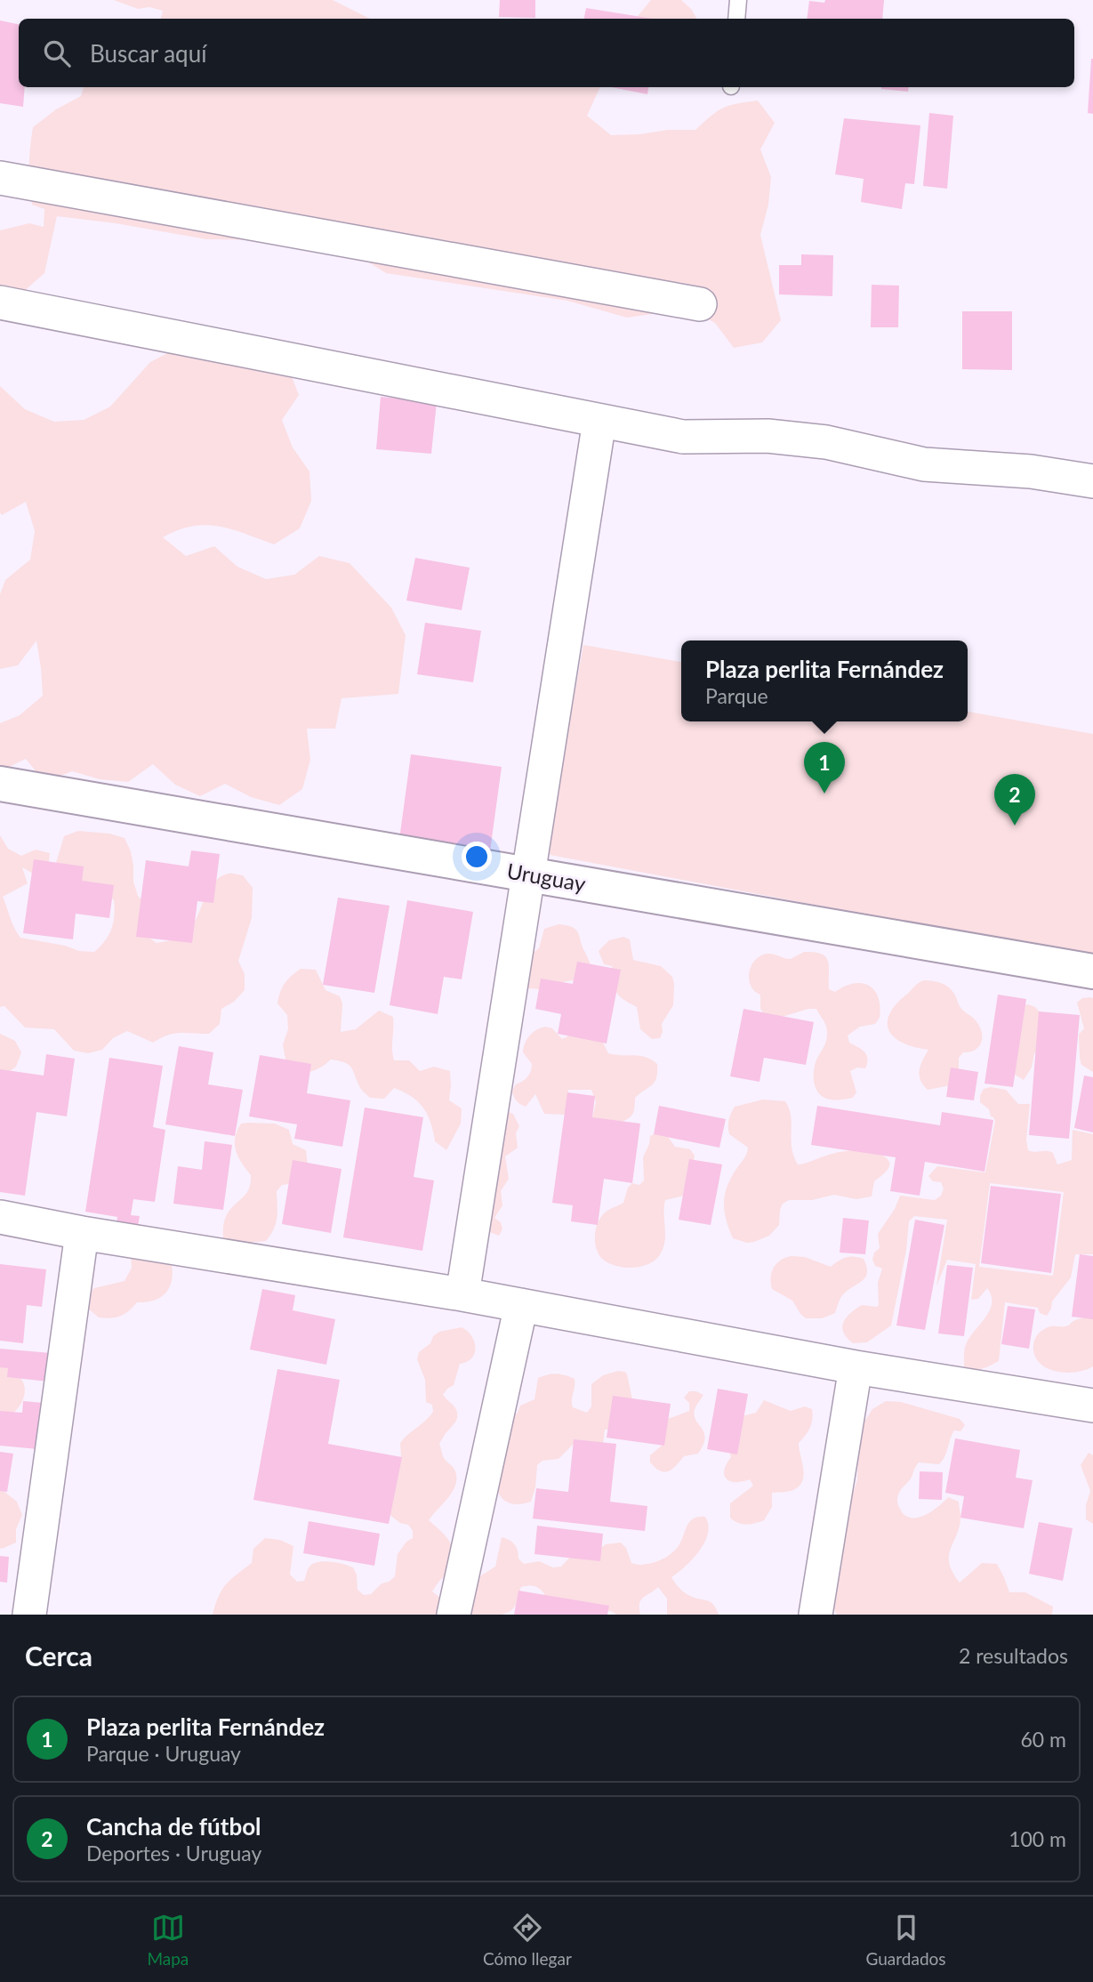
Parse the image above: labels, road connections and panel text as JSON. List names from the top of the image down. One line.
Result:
{"streets":{"main road":["Uruguay"]},"page":{"search":"Buscar aquí","popup":["Plaza perlita Fernández","Parque"],"pins":["1","2"],"heading":["Cerca","2 resultados"],"list":[{"mark":"1","name":"Plaza perlita Fernández","note":"Parque · Uruguay","value":"60 m"},{"mark":"2","name":"Cancha de fútbol","note":"Deportes · Uruguay","value":"100 m"}],"nav":["Mapa","Cómo llegar","Guardados"]}}
